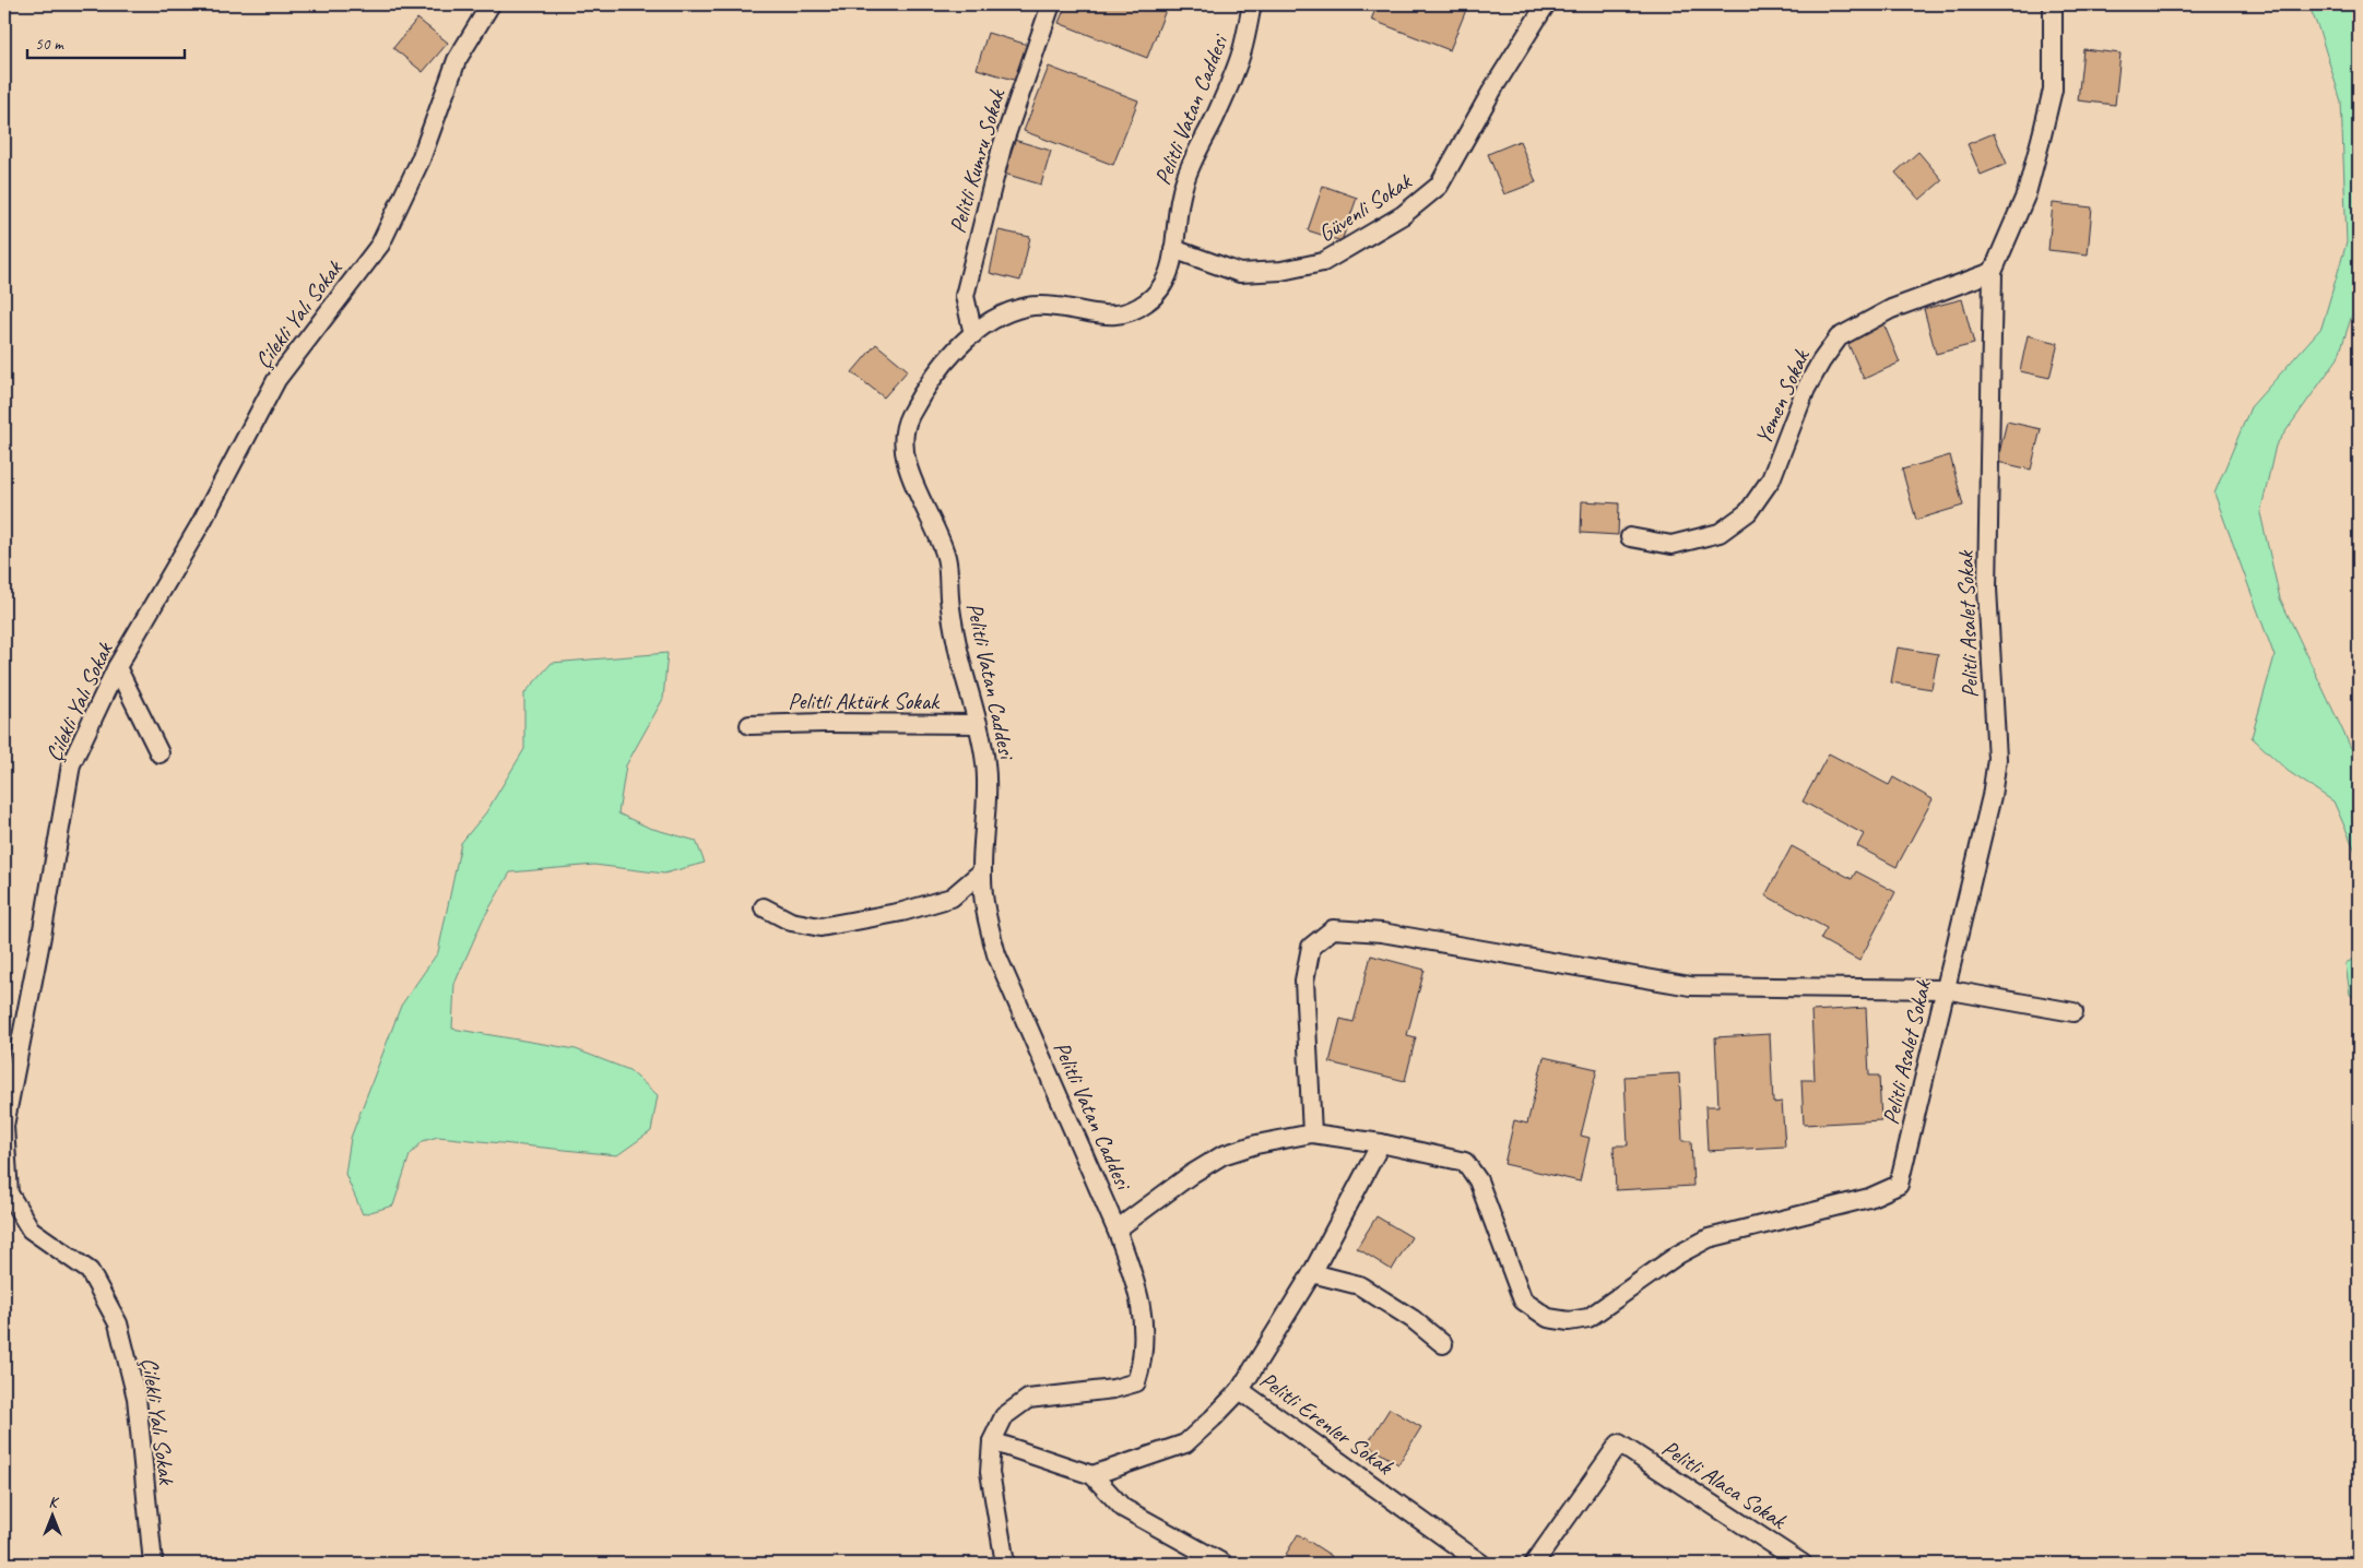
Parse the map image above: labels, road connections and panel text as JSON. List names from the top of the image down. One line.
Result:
{"streets":{"street":["Pelitli Vatan Caddesi","Pelitli Kumru Sokak","Güvenli Sokak","Çilekli Yalı Sokak","Yemen Sokak","Pelitli Asalet Sokak","Pelitli Aktürk Sokak","Pelitli Erenler Sokak","Pelitli Alaca Sokak"]},"crossings":[["Pelitli Vatan Caddesi","Pelitli Kumru Sokak"],["Pelitli Vatan Caddesi","Güvenli Sokak"],["Pelitli Vatan Caddesi","Pelitli Asalet Sokak"],["Pelitli Vatan Caddesi","Pelitli Aktürk Sokak"],["Yemen Sokak","Pelitli Asalet Sokak"],["Pelitli Asalet Sokak","Pelitli Erenler Sokak"]],"scale_bar":"50 m","north":"top"}
